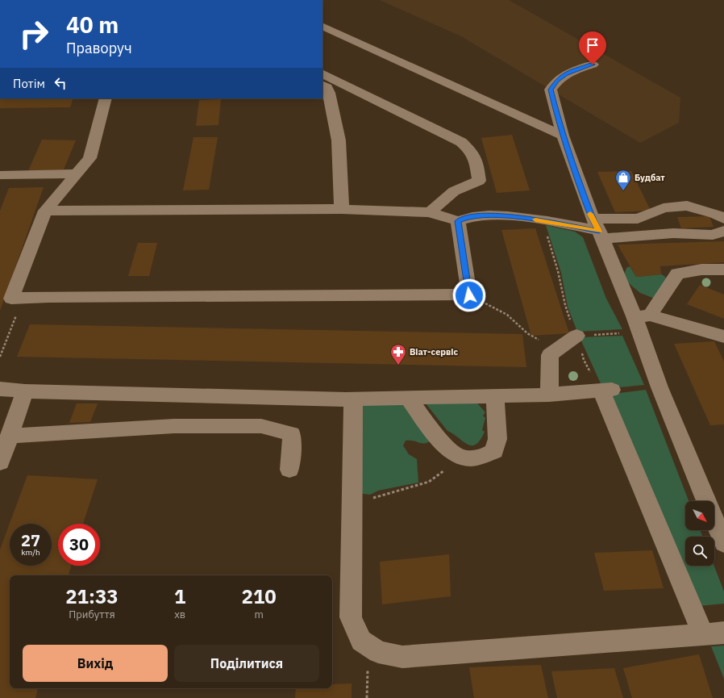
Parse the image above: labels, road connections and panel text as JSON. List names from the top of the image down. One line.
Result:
{"places":{"shop":["Будбат"],"pharmacy":["Віат-сервіс"]},"north":"bottom right","page":{"turn":["40 m","Праворуч"],"then":"Потім","speed":"27 km/h","limit":"30","eta":["21:33","Прибуття","1","хв","210","m"],"buttons":["Вихід","Поділитися"]}}
